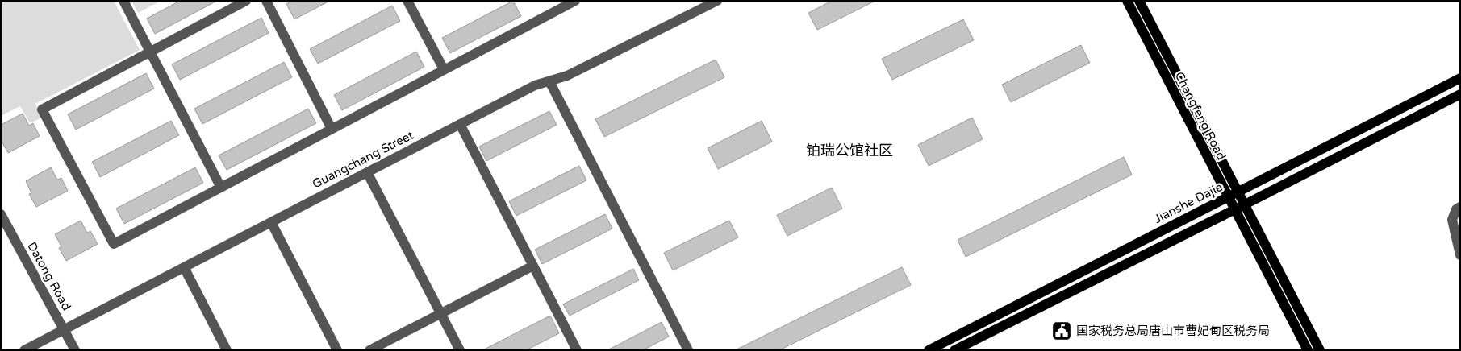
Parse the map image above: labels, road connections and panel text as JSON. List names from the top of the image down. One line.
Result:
{"streets":{"main road":["Changfeng Road","Jianshe Dajie"],"street":["Guangchang Street","Datong Road"]},"crossings":[["Changfeng Road","Jianshe Dajie"],["Guangchang Street","Datong Road"]],"districts":["铂瑞公馆社区"],"places":{"public building":["国家税务总局唐山市曹妃甸区税务局"]}}
